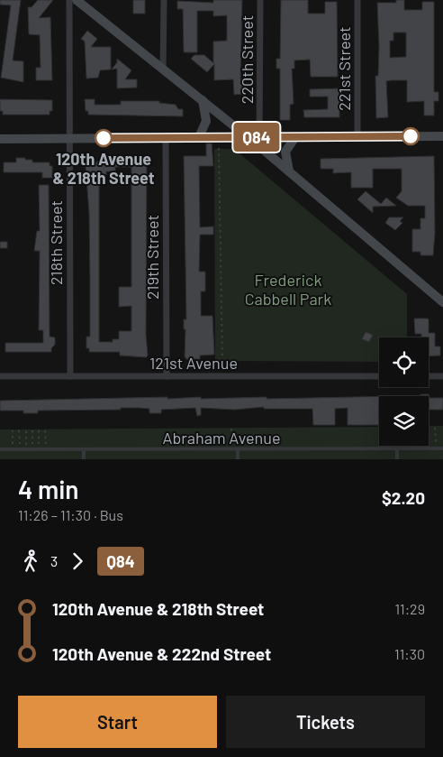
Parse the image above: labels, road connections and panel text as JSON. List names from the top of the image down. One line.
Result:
{"streets":{"street":["220th Street","221st Street","218th Street","219th Street","121st Avenue"],"lane":["Abraham Avenue"]},"crossings":[["218th Street","121st Avenue"],["219th Street","121st Avenue"]],"parks":["Frederick Cabbell Park"],"places":["120th Avenue & 218th Street"],"lines":["bus line Q84"],"page":{"on_map":"Q84","heading":["4 min","11:26 – 11:30 · Bus","$2.20"],"legs":["3","Q84"],"list":[{"name":"120th Avenue & 218th Street","value":"11:29"},{"name":"120th Avenue & 222nd Street","value":"11:30"}],"buttons":["Start","Tickets"]}}
